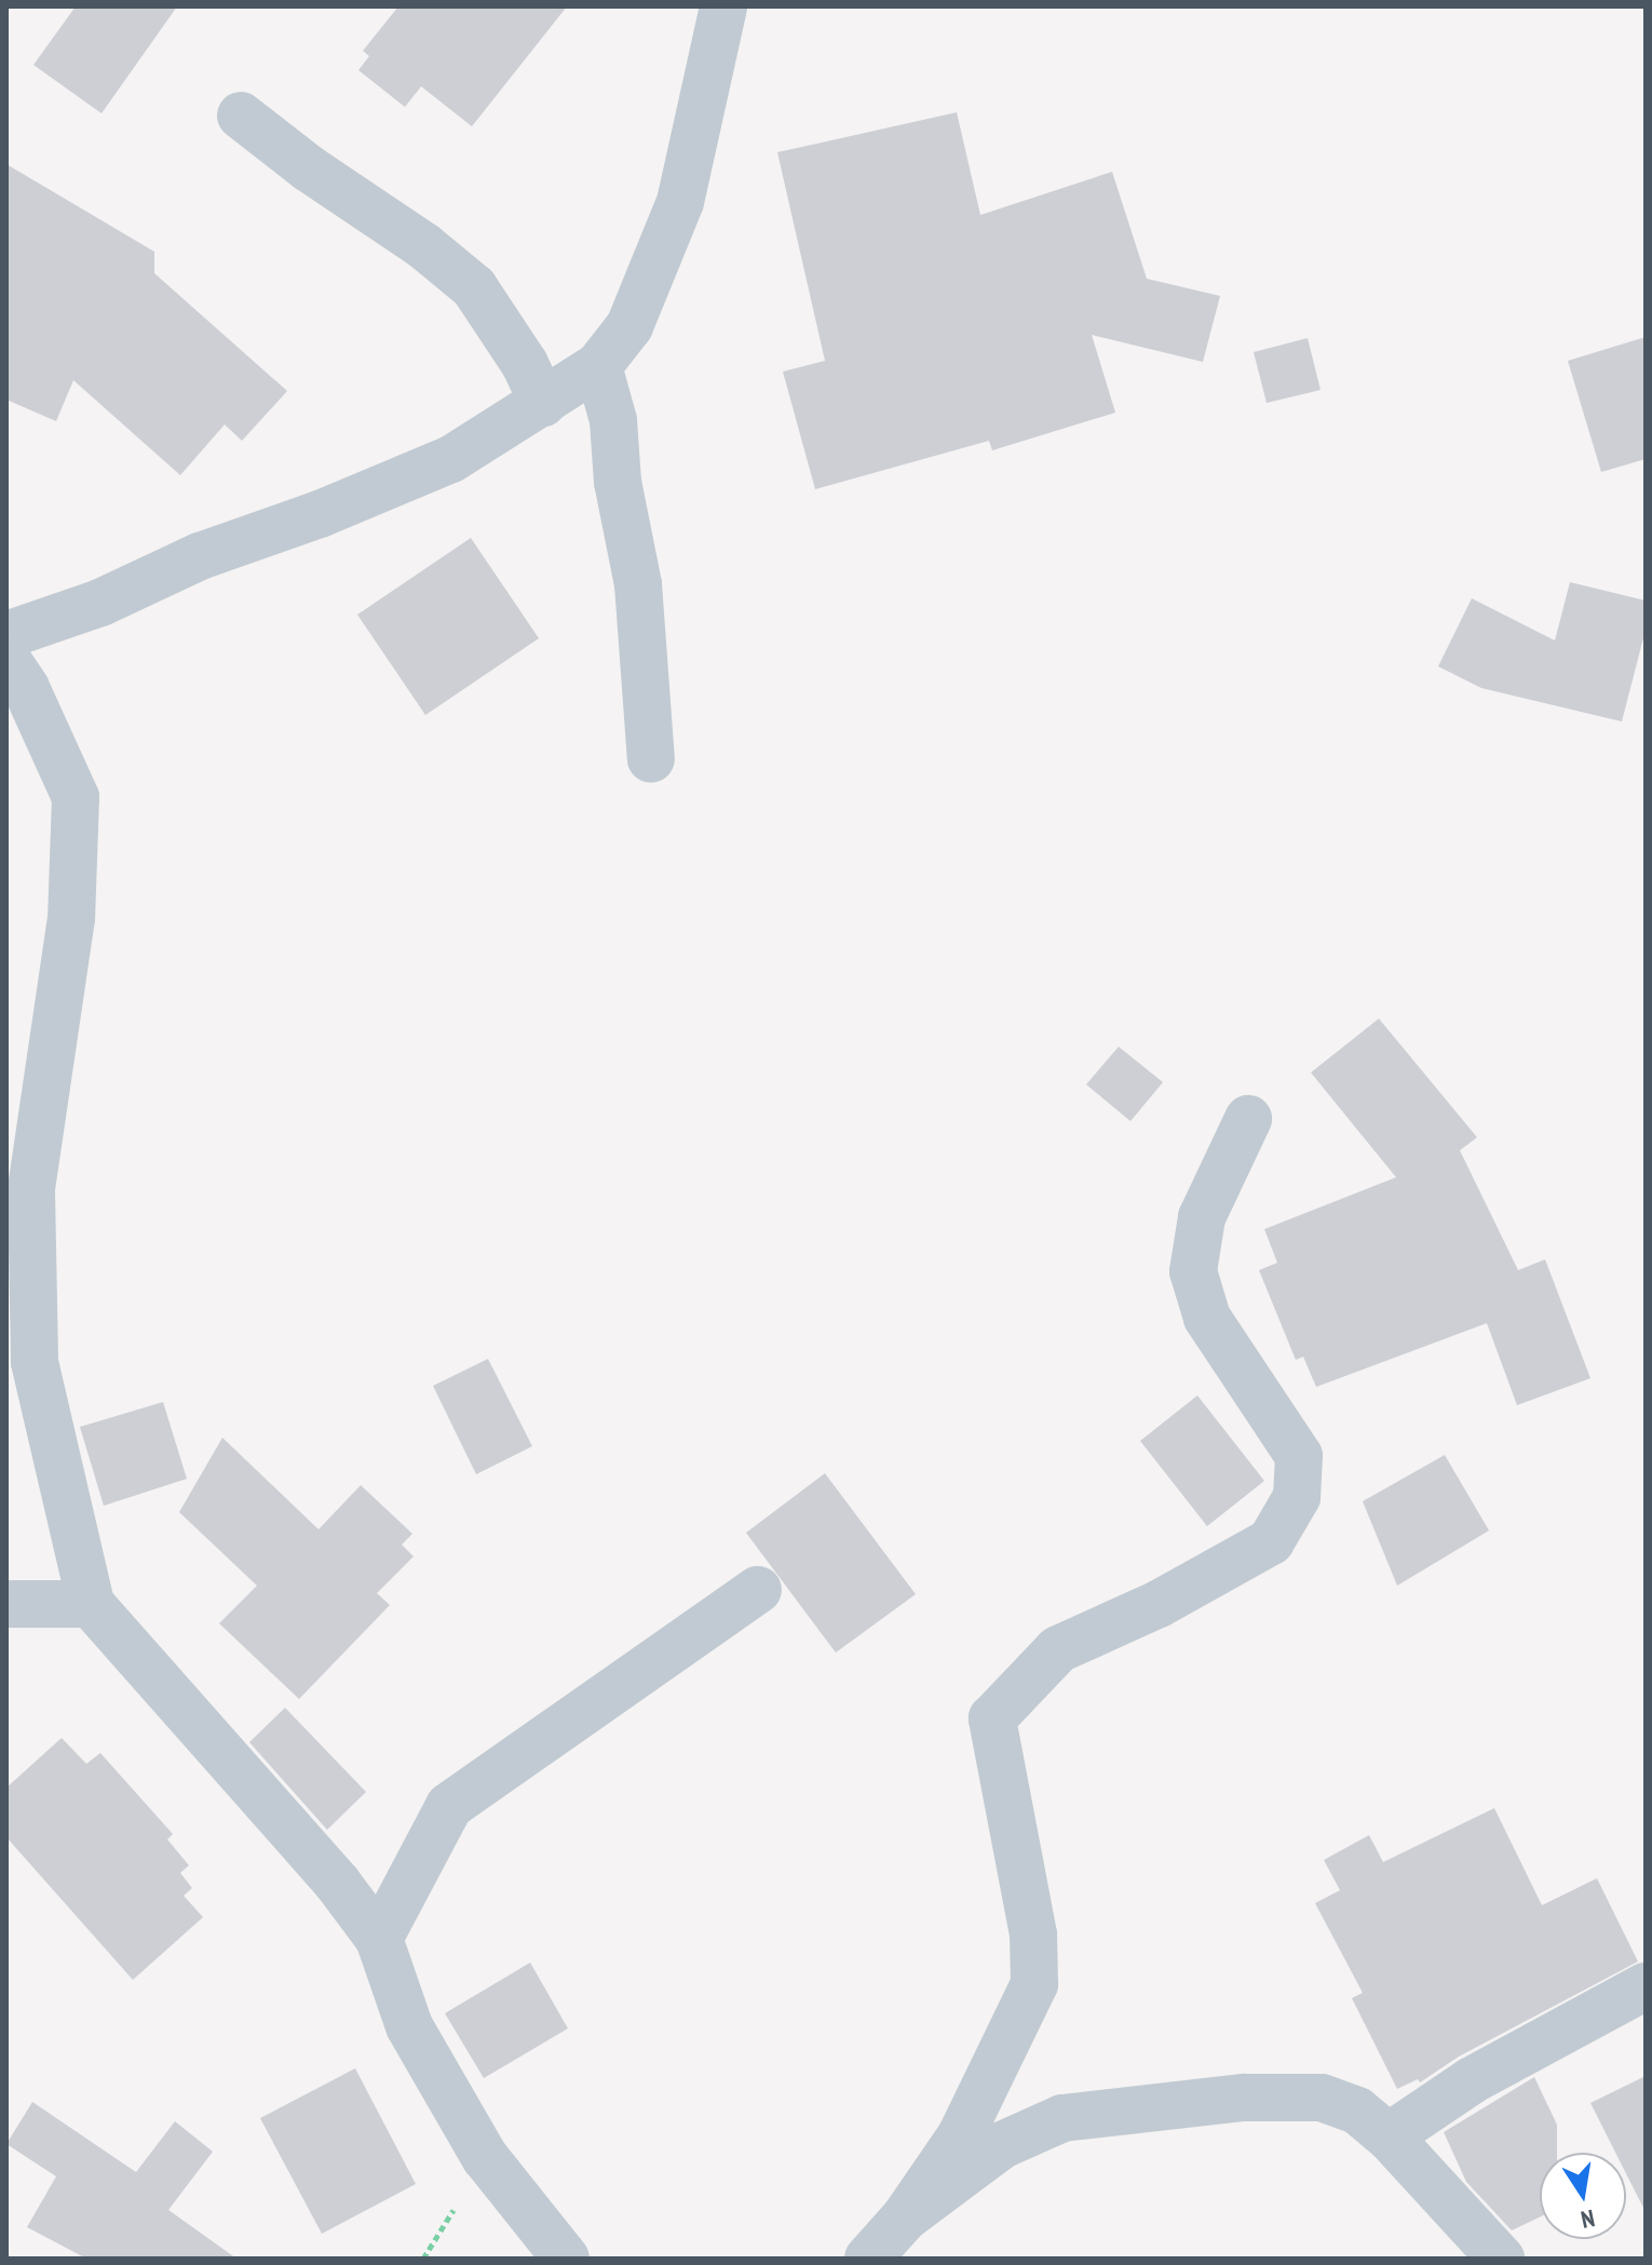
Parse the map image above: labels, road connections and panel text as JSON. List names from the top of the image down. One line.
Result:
{"north":"bottom"}
